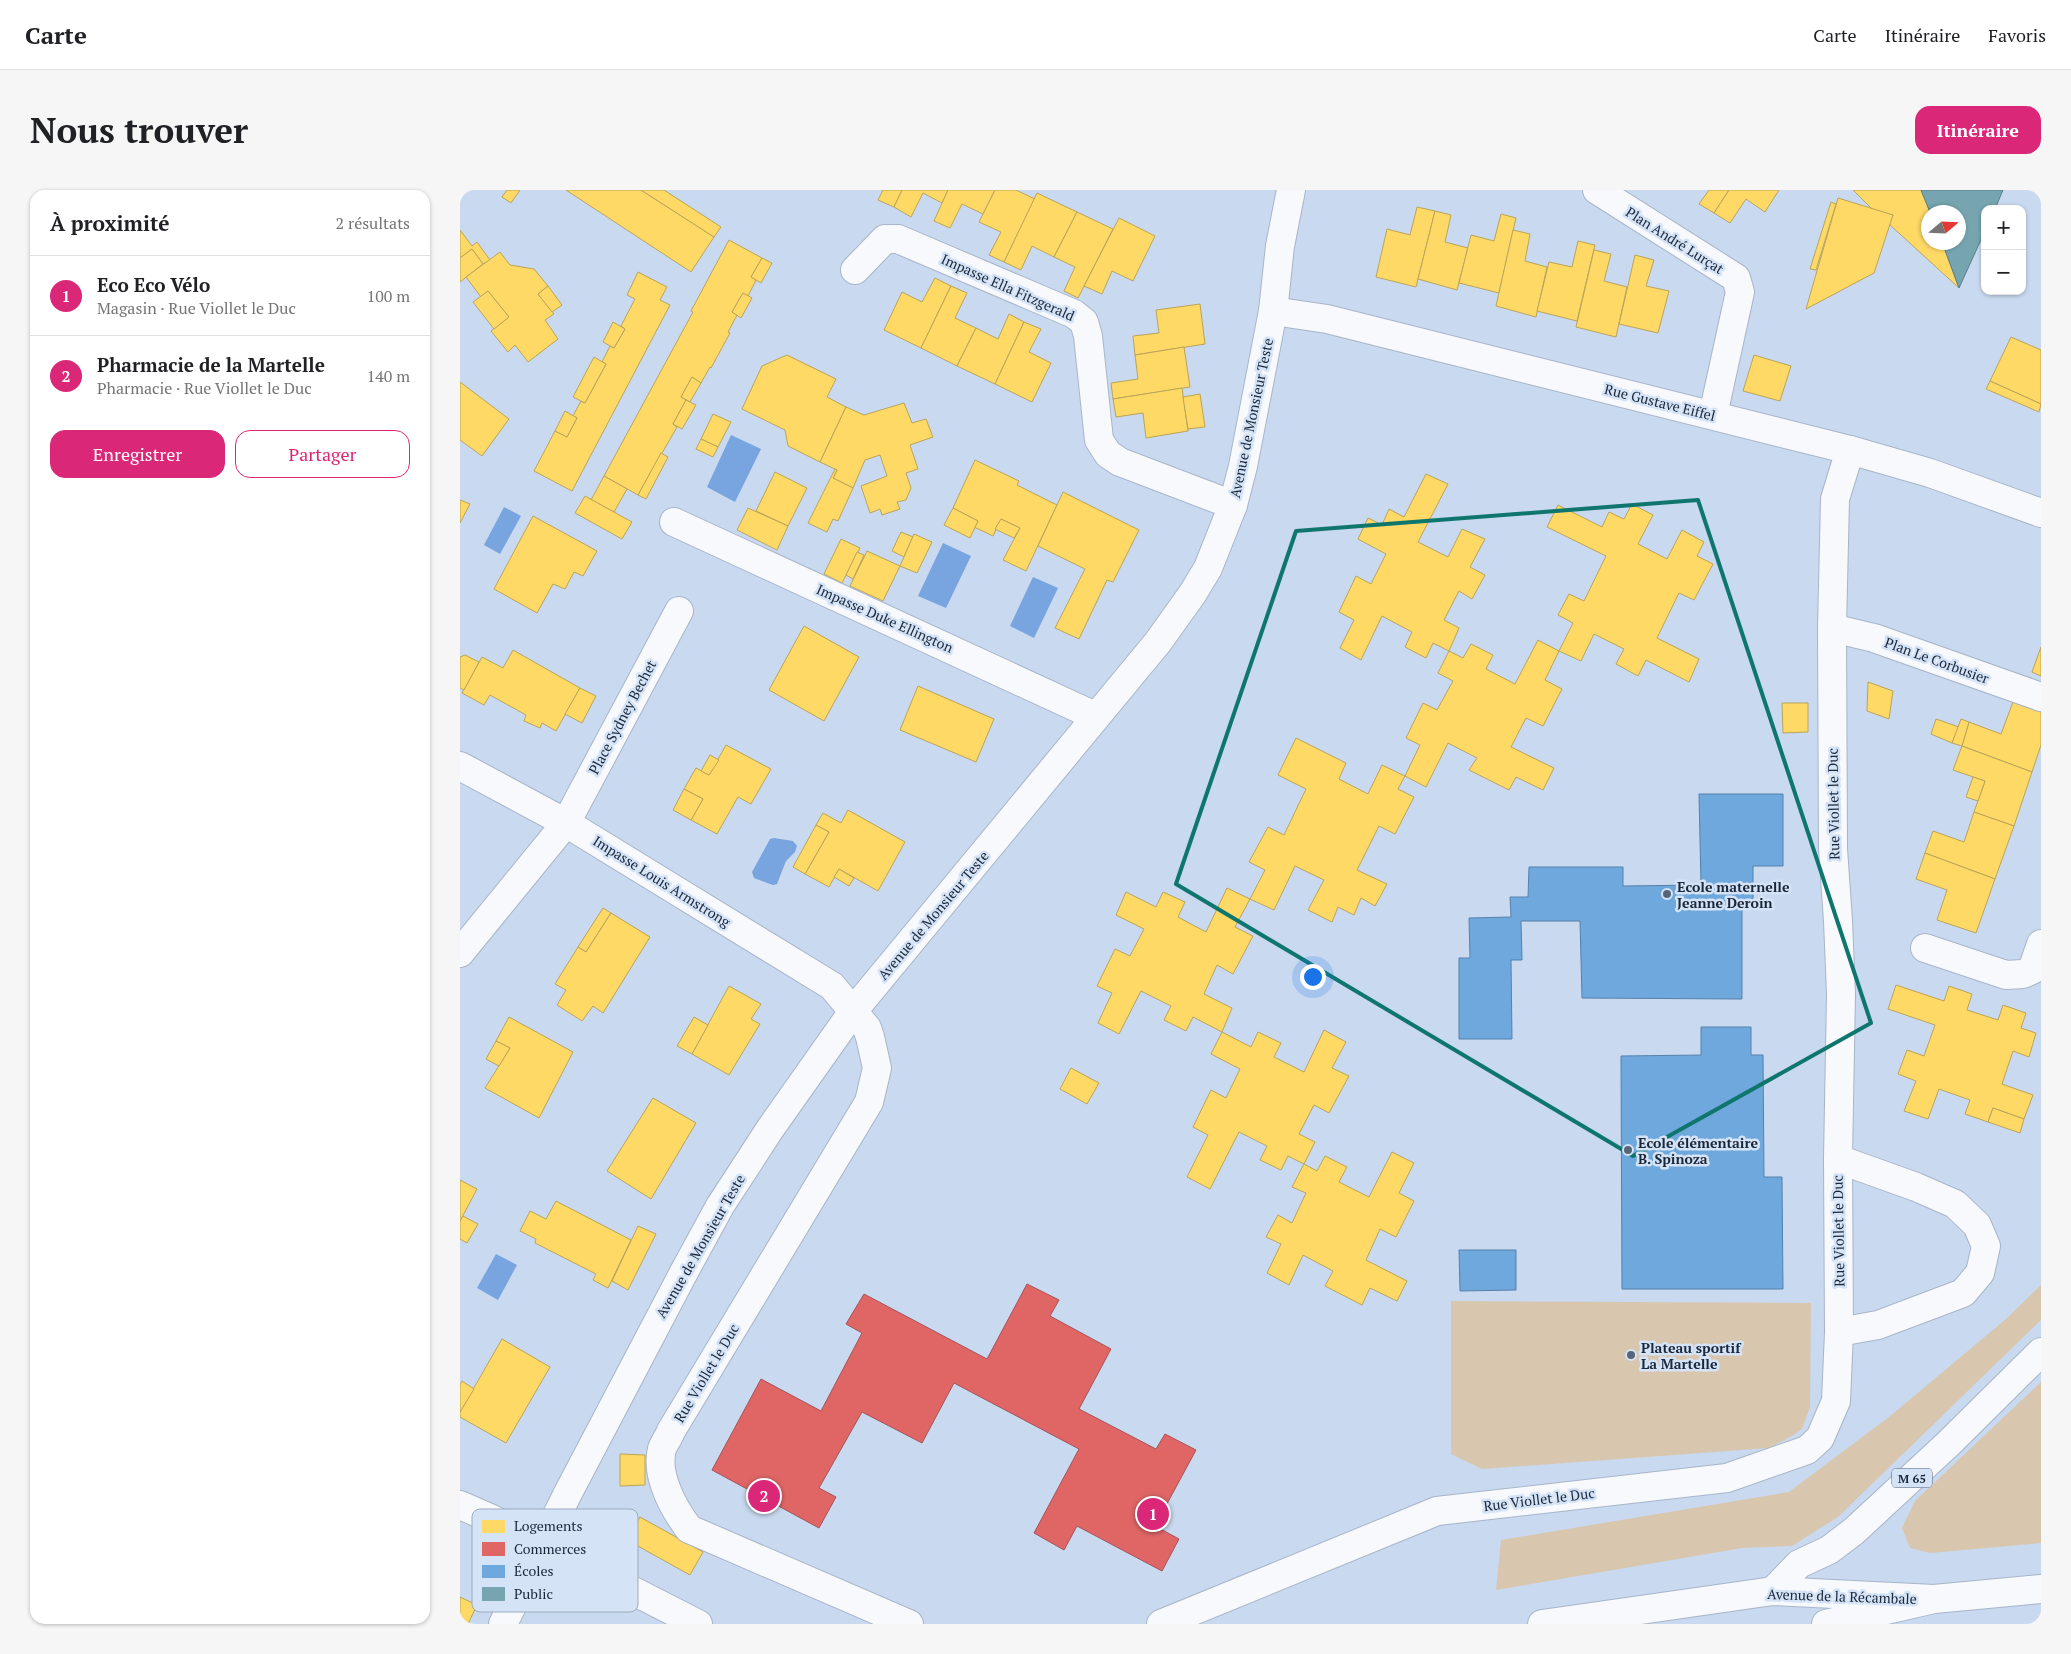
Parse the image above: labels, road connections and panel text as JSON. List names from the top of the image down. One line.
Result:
{"streets":{"street":["Plan André Lurçat","Impasse Ella Fitzgerald","Rue Gustave Eiffel","Avenue de Monsieur Teste","Impasse Duke Ellington","Plan Le Corbusier","Place Sydney Bechet","Rue Viollet le Duc","Impasse Louis Armstrong","M 65","Avenue de la Récambale"]},"crossings":[["Plan André Lurçat","Rue Gustave Eiffel"],["Impasse Ella Fitzgerald","Avenue de Monsieur Teste"],["Rue Gustave Eiffel","Avenue de Monsieur Teste"],["Rue Gustave Eiffel","Rue Viollet le Duc"],["Avenue de Monsieur Teste","Impasse Duke Ellington"],["Avenue de Monsieur Teste","Rue Viollet le Duc"],["Avenue de Monsieur Teste","Impasse Louis Armstrong"],["Plan Le Corbusier","Rue Viollet le Duc"],["Place Sydney Bechet","Impasse Louis Armstrong"],["Rue Viollet le Duc","Impasse Louis Armstrong"],["M 65","Avenue de la Récambale"]],"places":["Ecole maternelle Jeanne Deroin","Ecole élémentaire B. Spinoza","Plateau sportif La Martelle"],"legend":["Logements","Commerces","Écoles","Public"],"north":"right","page":{"header":"Carte","nav":["Carte","Itinéraire","Favoris"],"buttons":["Itinéraire",["Enregistrer","Partager"]],"title":"Nous trouver","heading":["À proximité","2 résultats"],"map_buttons":["+","−"],"list":[{"mark":"1","name":"Eco Eco Vélo","note":"Magasin · Rue Viollet le Duc","value":"100 m"},{"mark":"2","name":"Pharmacie de la Martelle","note":"Pharmacie · Rue Viollet le Duc","value":"140 m"}],"pins":["2","1"]}}
